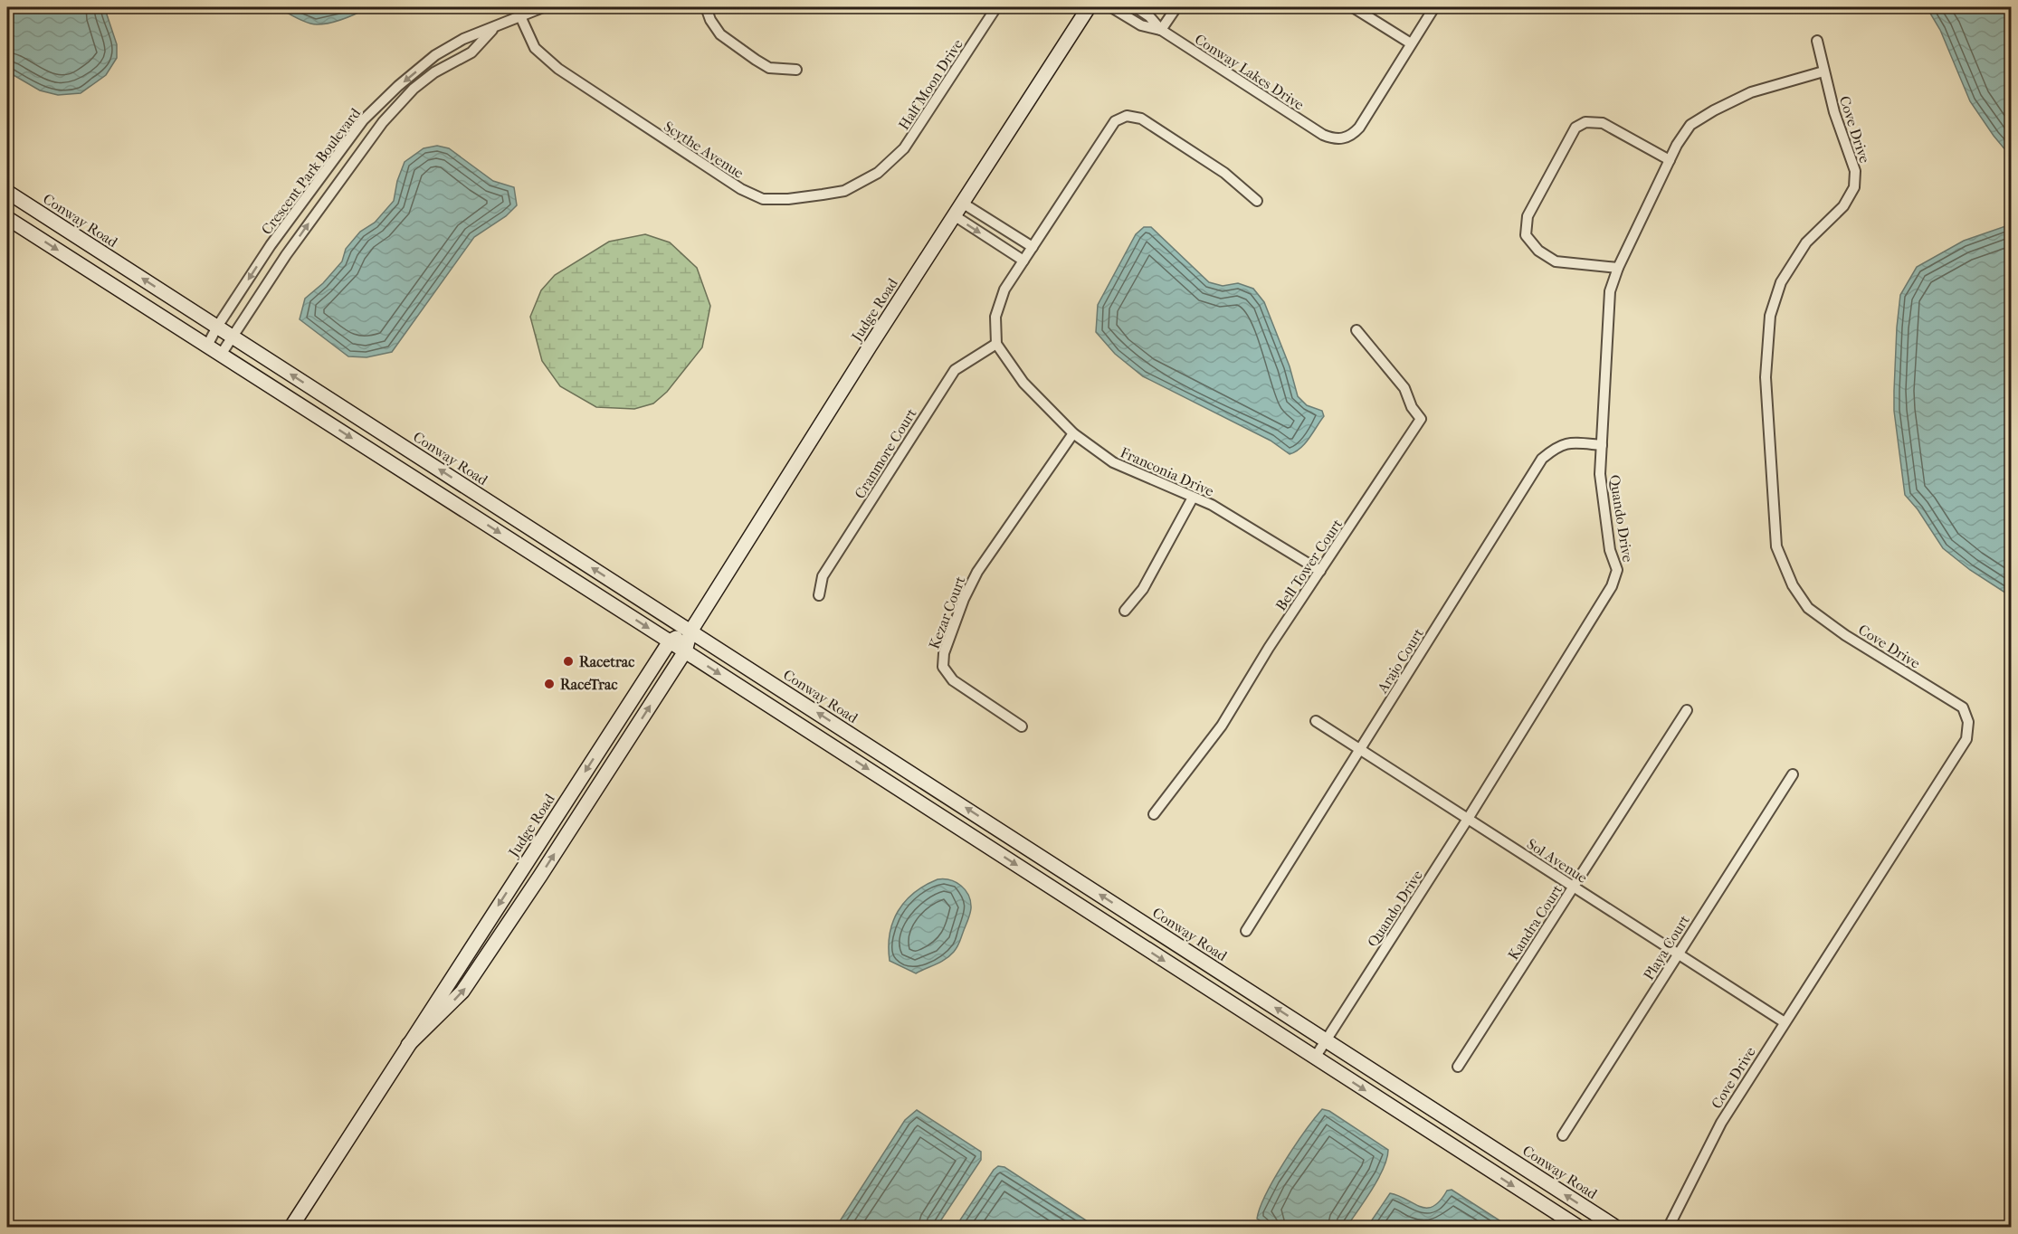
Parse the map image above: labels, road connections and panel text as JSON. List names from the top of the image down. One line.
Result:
{"streets":{"main road":["Conway Road","Judge Road"],"street":["Conway Lakes Drive","Half Moon Drive","Cove Drive","Scythe Avenue","Crescent Park Boulevard","Cranmore Court","Franconia Drive","Quando Drive","Bell Tower Court","Kezar Court","Arajo Court","Sol Avenue","Kandra Court","Playa Court"]},"crossings":[["Half Moon Drive","Scythe Avenue"],["Cove Drive","Quando Drive"],["Cove Drive","Sol Avenue"],["Scythe Avenue","Crescent Park Boulevard"],["Crescent Park Boulevard","Conway Road"],["Conway Road","Judge Road"],["Conway Road","Quando Drive"],["Cranmore Court","Franconia Drive"],["Franconia Drive","Bell Tower Court"],["Franconia Drive","Kezar Court"],["Quando Drive","Arajo Court"],["Quando Drive","Sol Avenue"],["Arajo Court","Sol Avenue"],["Sol Avenue","Kandra Court"],["Sol Avenue","Playa Court"]],"places":["Racetrac","RaceTrac"]}
